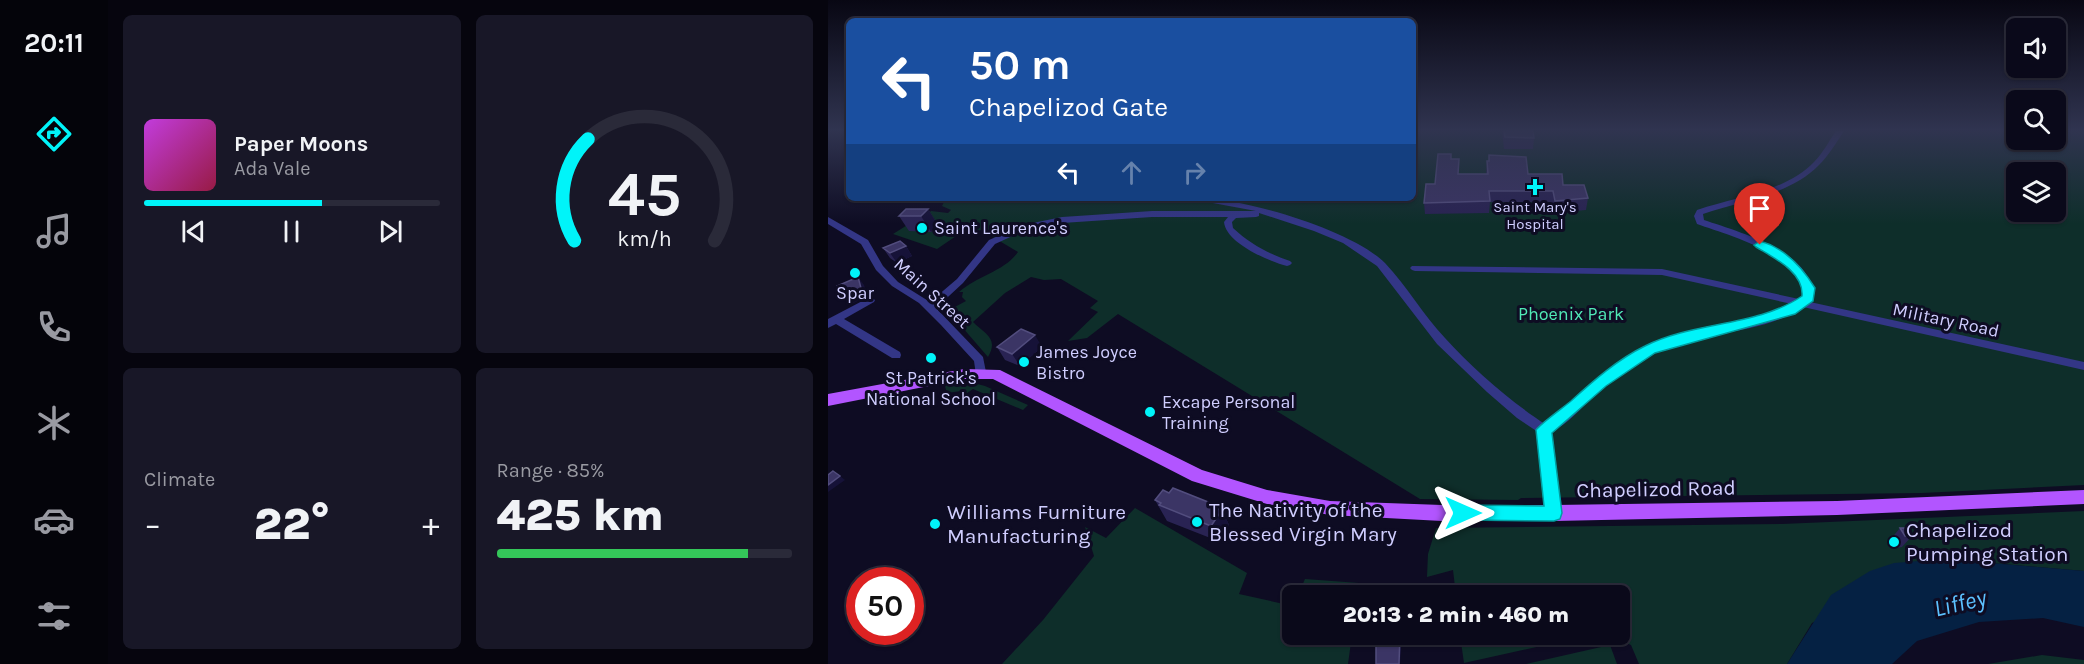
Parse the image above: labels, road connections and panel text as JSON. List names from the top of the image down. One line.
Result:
{"streets":{"main road":["Chapelizod Road"],"street":["Main Street","Military Road"]},"crossings":[["Main Street","Chapelizod Road"]],"water":["Liffey"],"parks":["Phoenix Park"],"places":{"health":["Saint Mary's Hospital"],"other":["Saint Laurence's","Spar","St Patrick's National School","James Joyce Bistro","Excape Personal Training","The Nativity of the Blessed Virgin Mary","Williams Furniture Manufacturing","Chapelizod Pumping Station"]},"page":{"tabs":"20:11","turn":["50 m","Chapelizod Gate"],"song":["Paper Moons","Ada Vale"],"tile":["Climate",["Range · 85%","425 km"]],"heat":["−","22°","+"],"limit":"50","trip":"20:13 · 2 min · 460 m","gauge":["45","km/h"]}}
